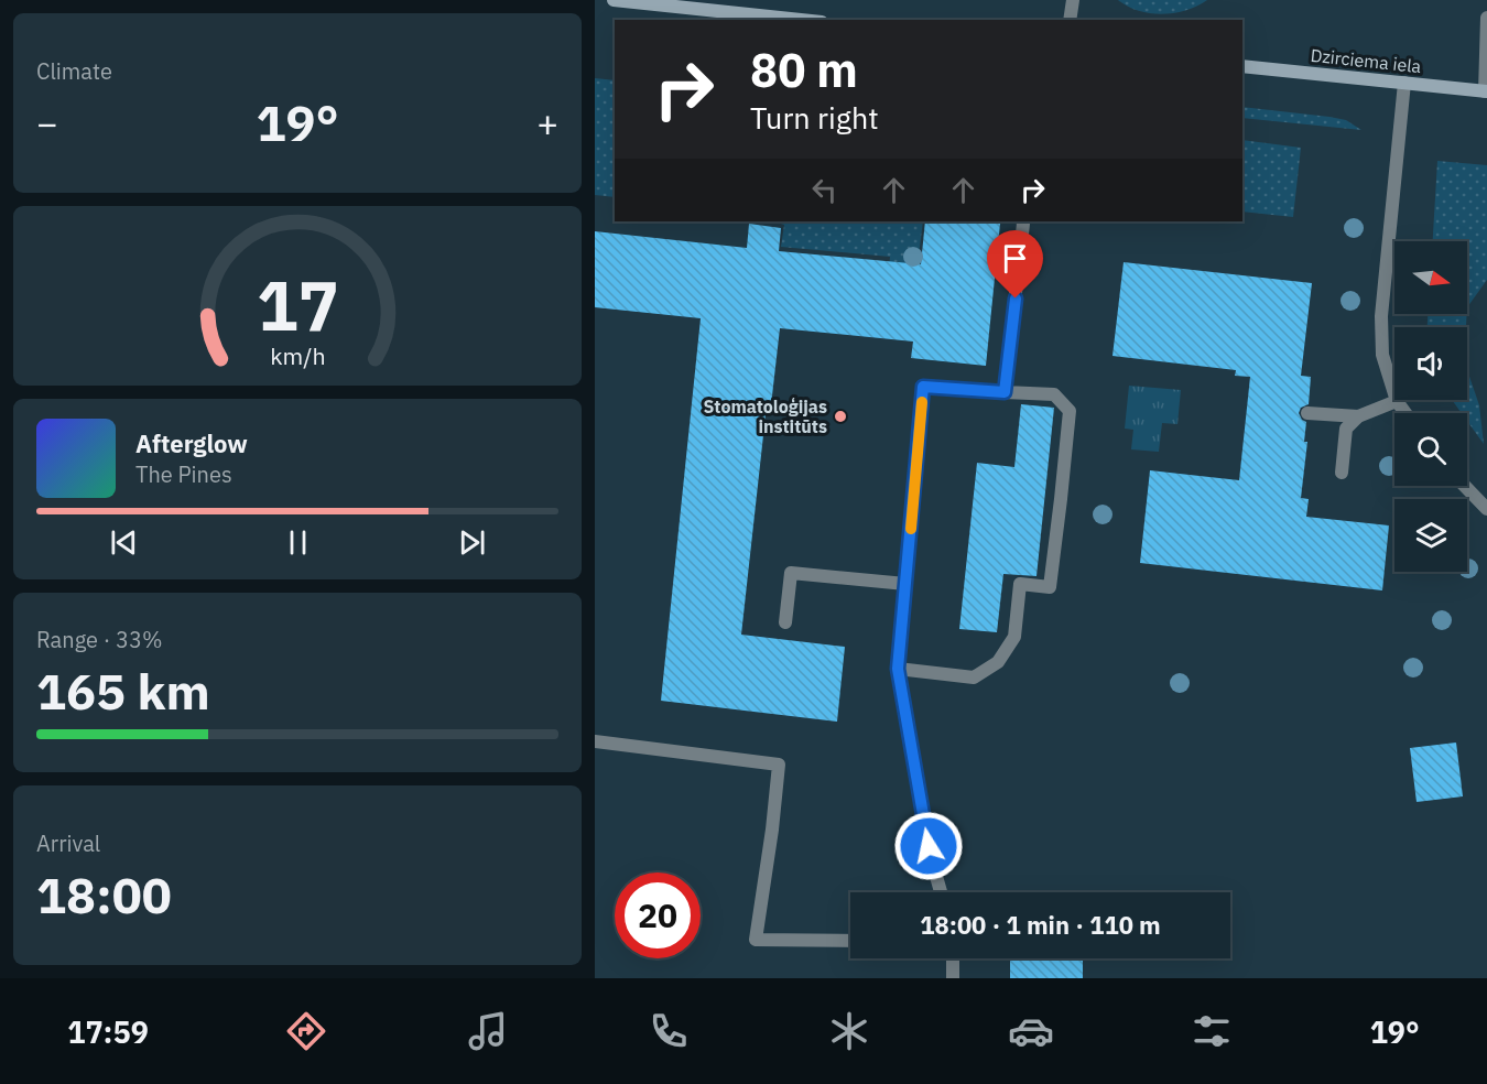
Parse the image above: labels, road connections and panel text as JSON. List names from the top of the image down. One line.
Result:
{"streets":{"street":["Dzirciema iela"]},"places":["Stomatoloģijas institūts"],"north":"right","page":{"tile":["Climate",["Range · 33%","165 km"],["Arrival","18:00"]],"turn":["80 m","Turn right"],"heat":["−","19°","+"],"song":["Afterglow","The Pines"],"limit":"20","trip":"18:00 · 1 min · 110 m","tabs":["17:59","19°"],"gauge":["17","km/h"]}}
